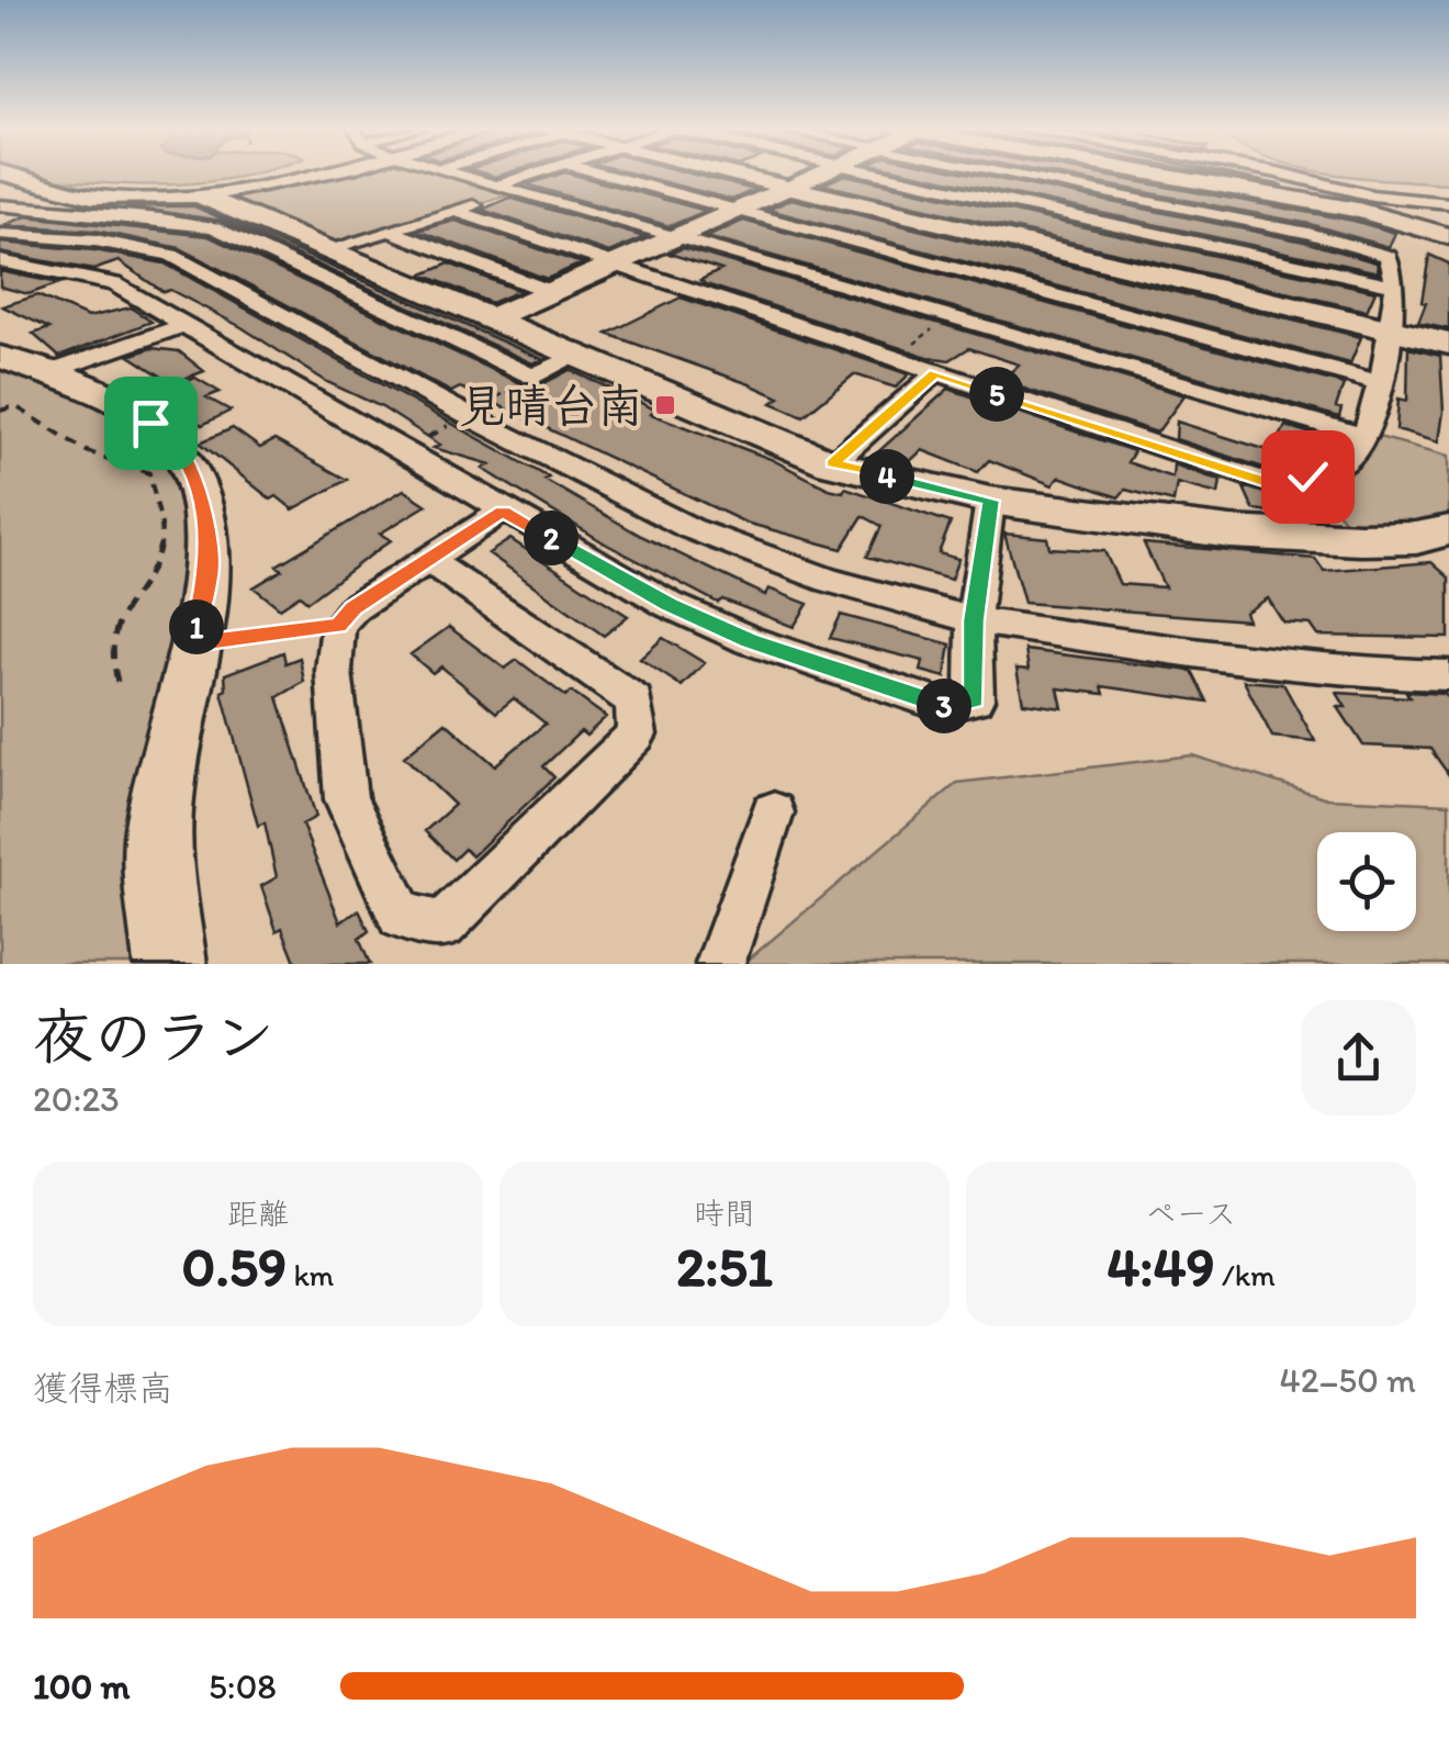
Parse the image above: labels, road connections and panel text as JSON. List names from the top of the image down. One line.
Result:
{"places":{"transit":["見晴台南"]},"page":{"pins":["5","4","2","1","3"],"heading":["夜のラン","20:23"],"stats":[["距離","0.59 km"],["時間","2:51"],["ペース","4:49 /km"]],"chart":["獲得標高","42–50 m"],"list":[{"name":"100 m","note":"5:08"}]}}
